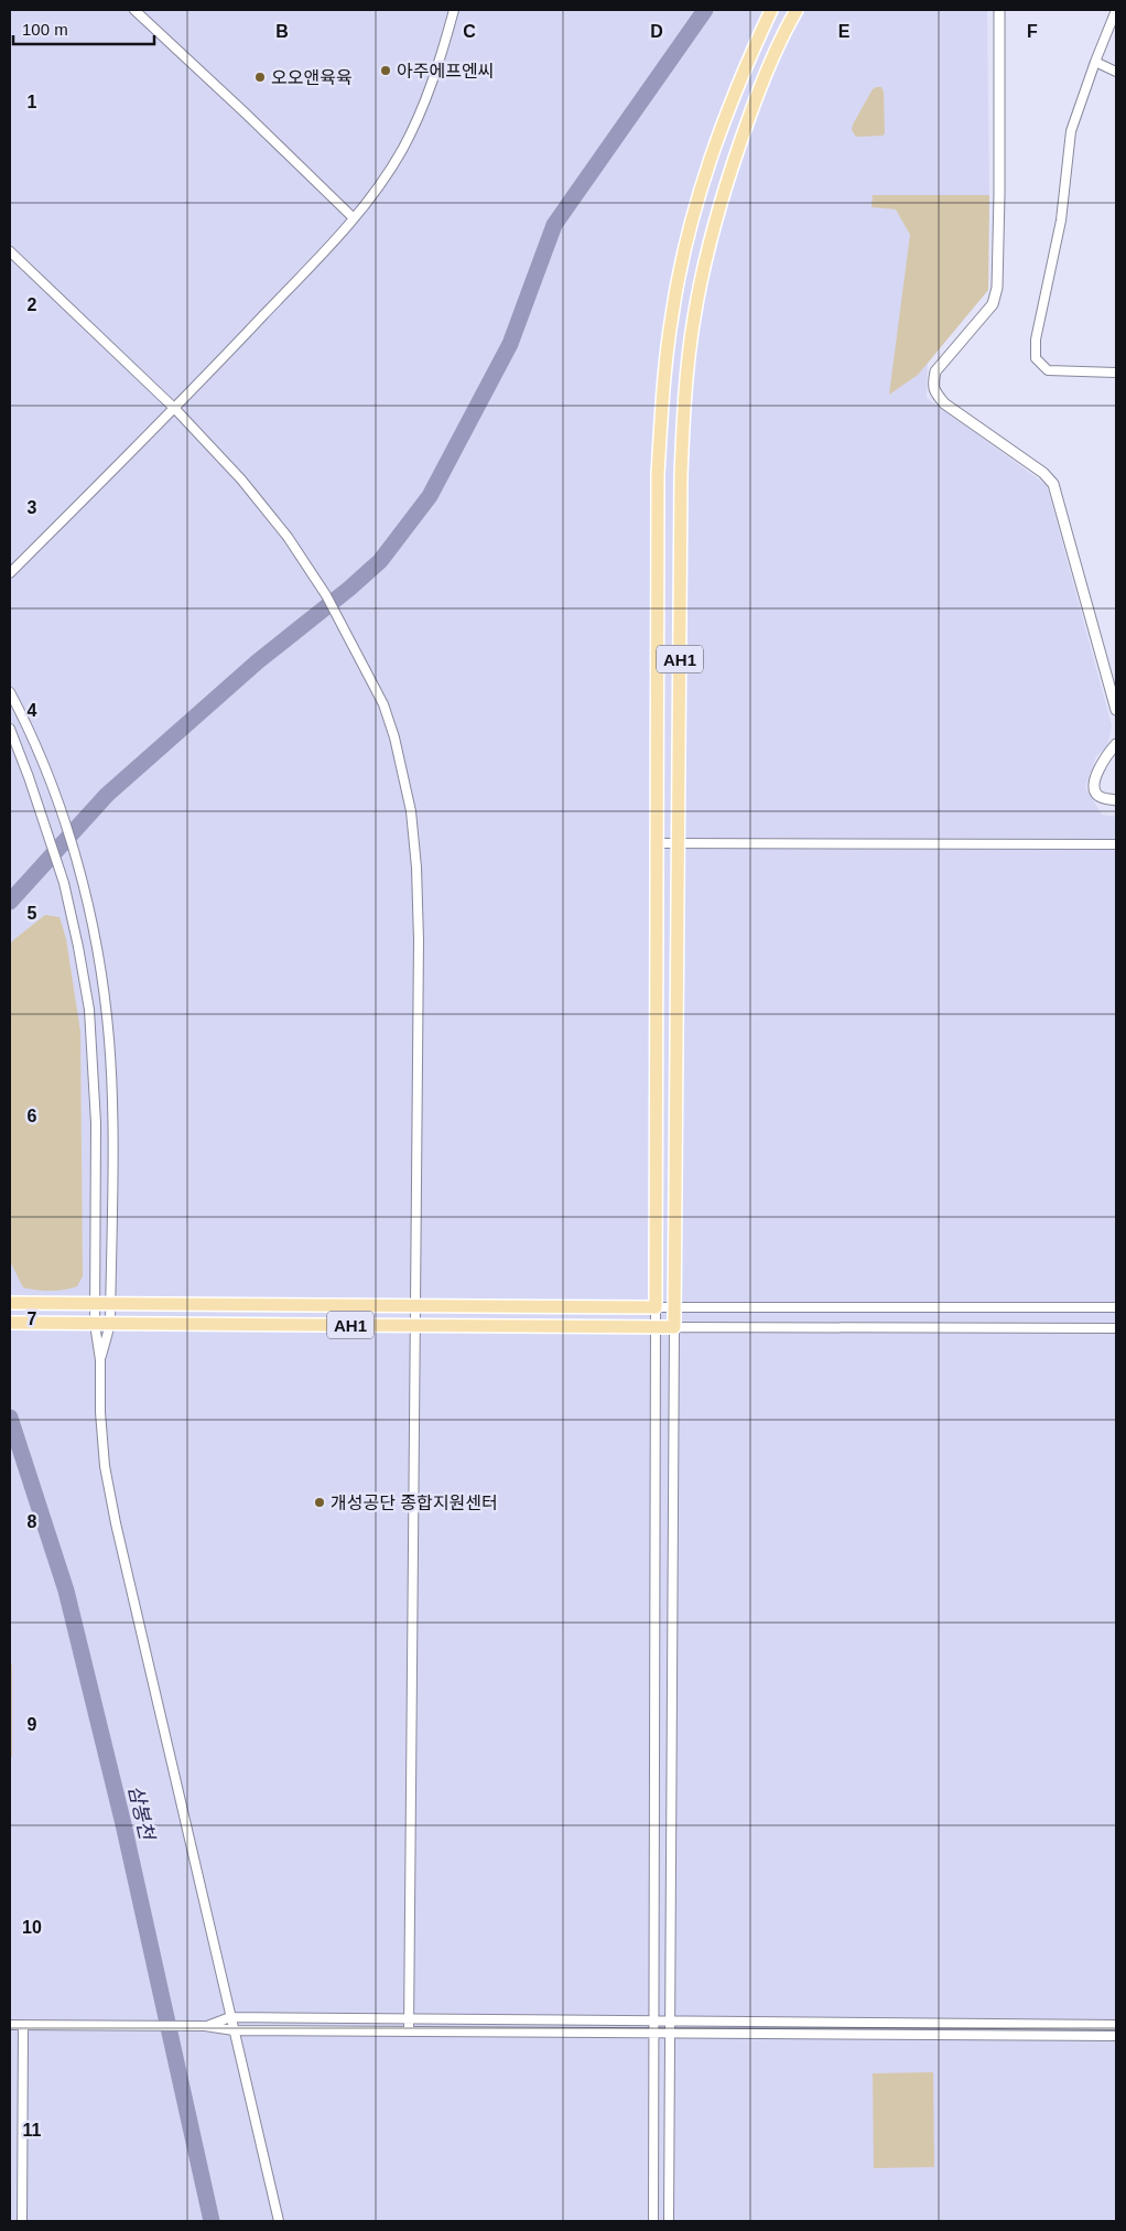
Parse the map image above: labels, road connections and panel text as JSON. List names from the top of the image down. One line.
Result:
{"streets":{"main road":["AH1"]},"water":["삼봉천"],"places":["아주에프엔씨","오오앤육육","개성공단 종합지원센터"],"scale_bar":"100 m","grid":{"columns":["B","C","D","E","F"],"rows":["1","2","3","4","5","6","7","8","9","10","11"]}}
